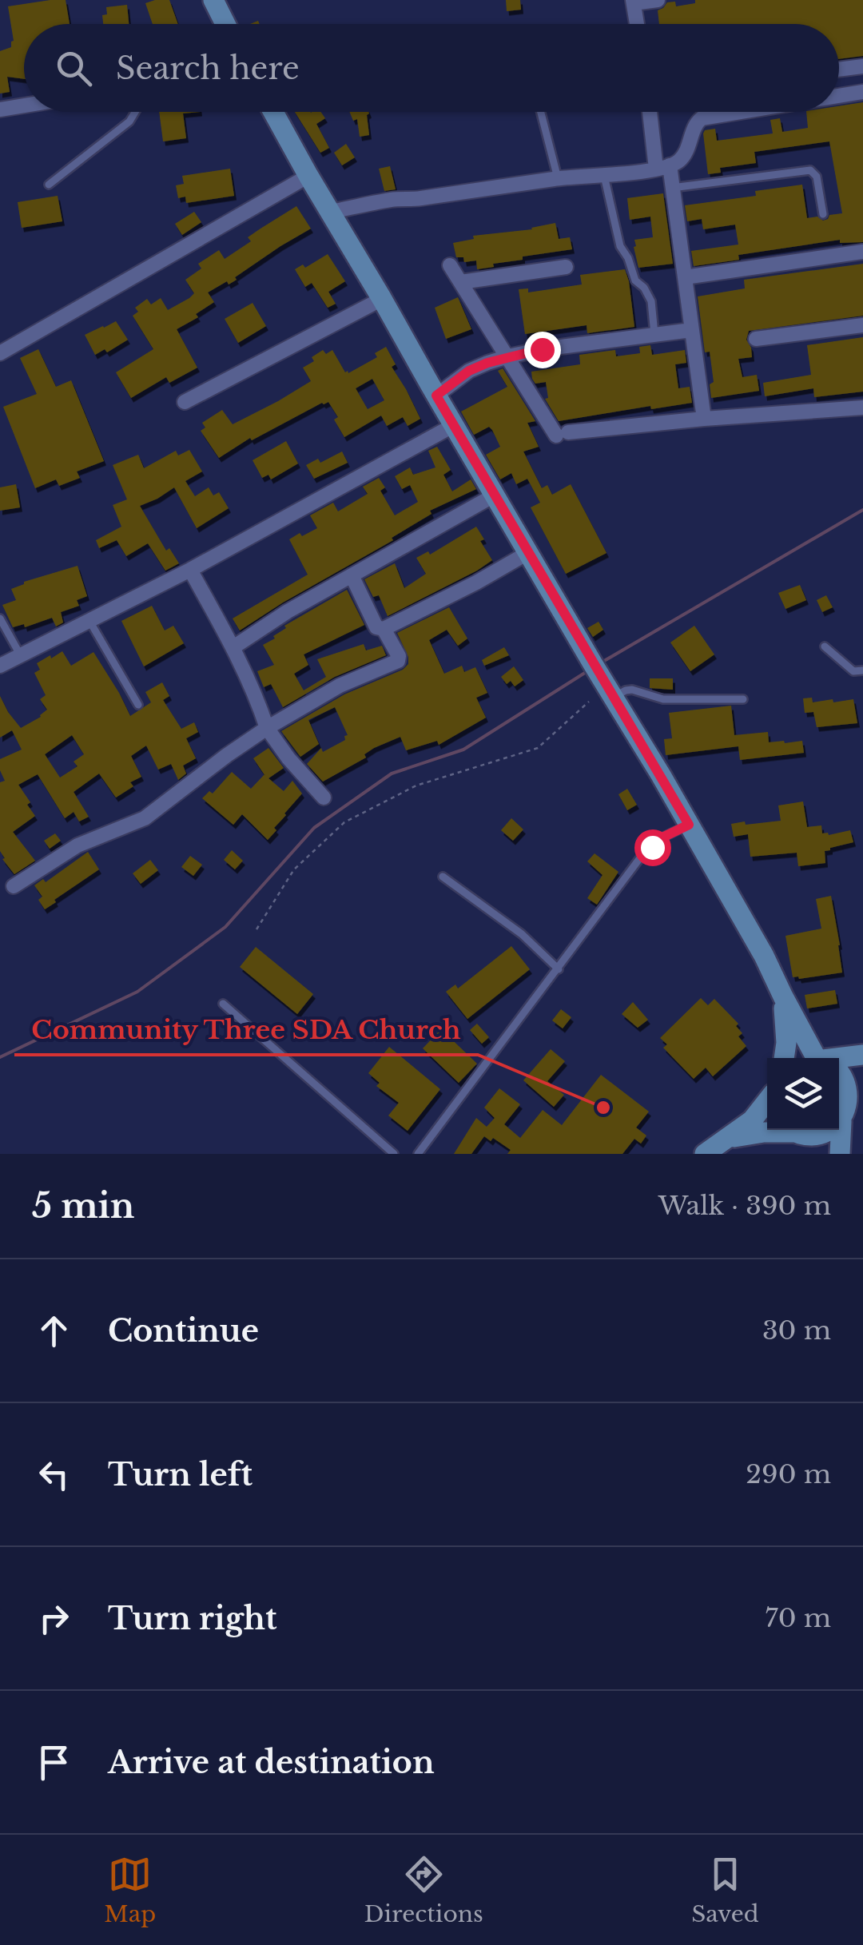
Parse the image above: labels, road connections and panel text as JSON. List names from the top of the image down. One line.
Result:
{"places":["Community Three SDA Church"],"page":{"search":"Search here","heading":["5 min","Walk · 390 m"],"list":[["Continue","30 m"],["Turn left","290 m"],["Turn right","70 m"],"Arrive at destination"],"nav":["Map","Directions","Saved"]}}
